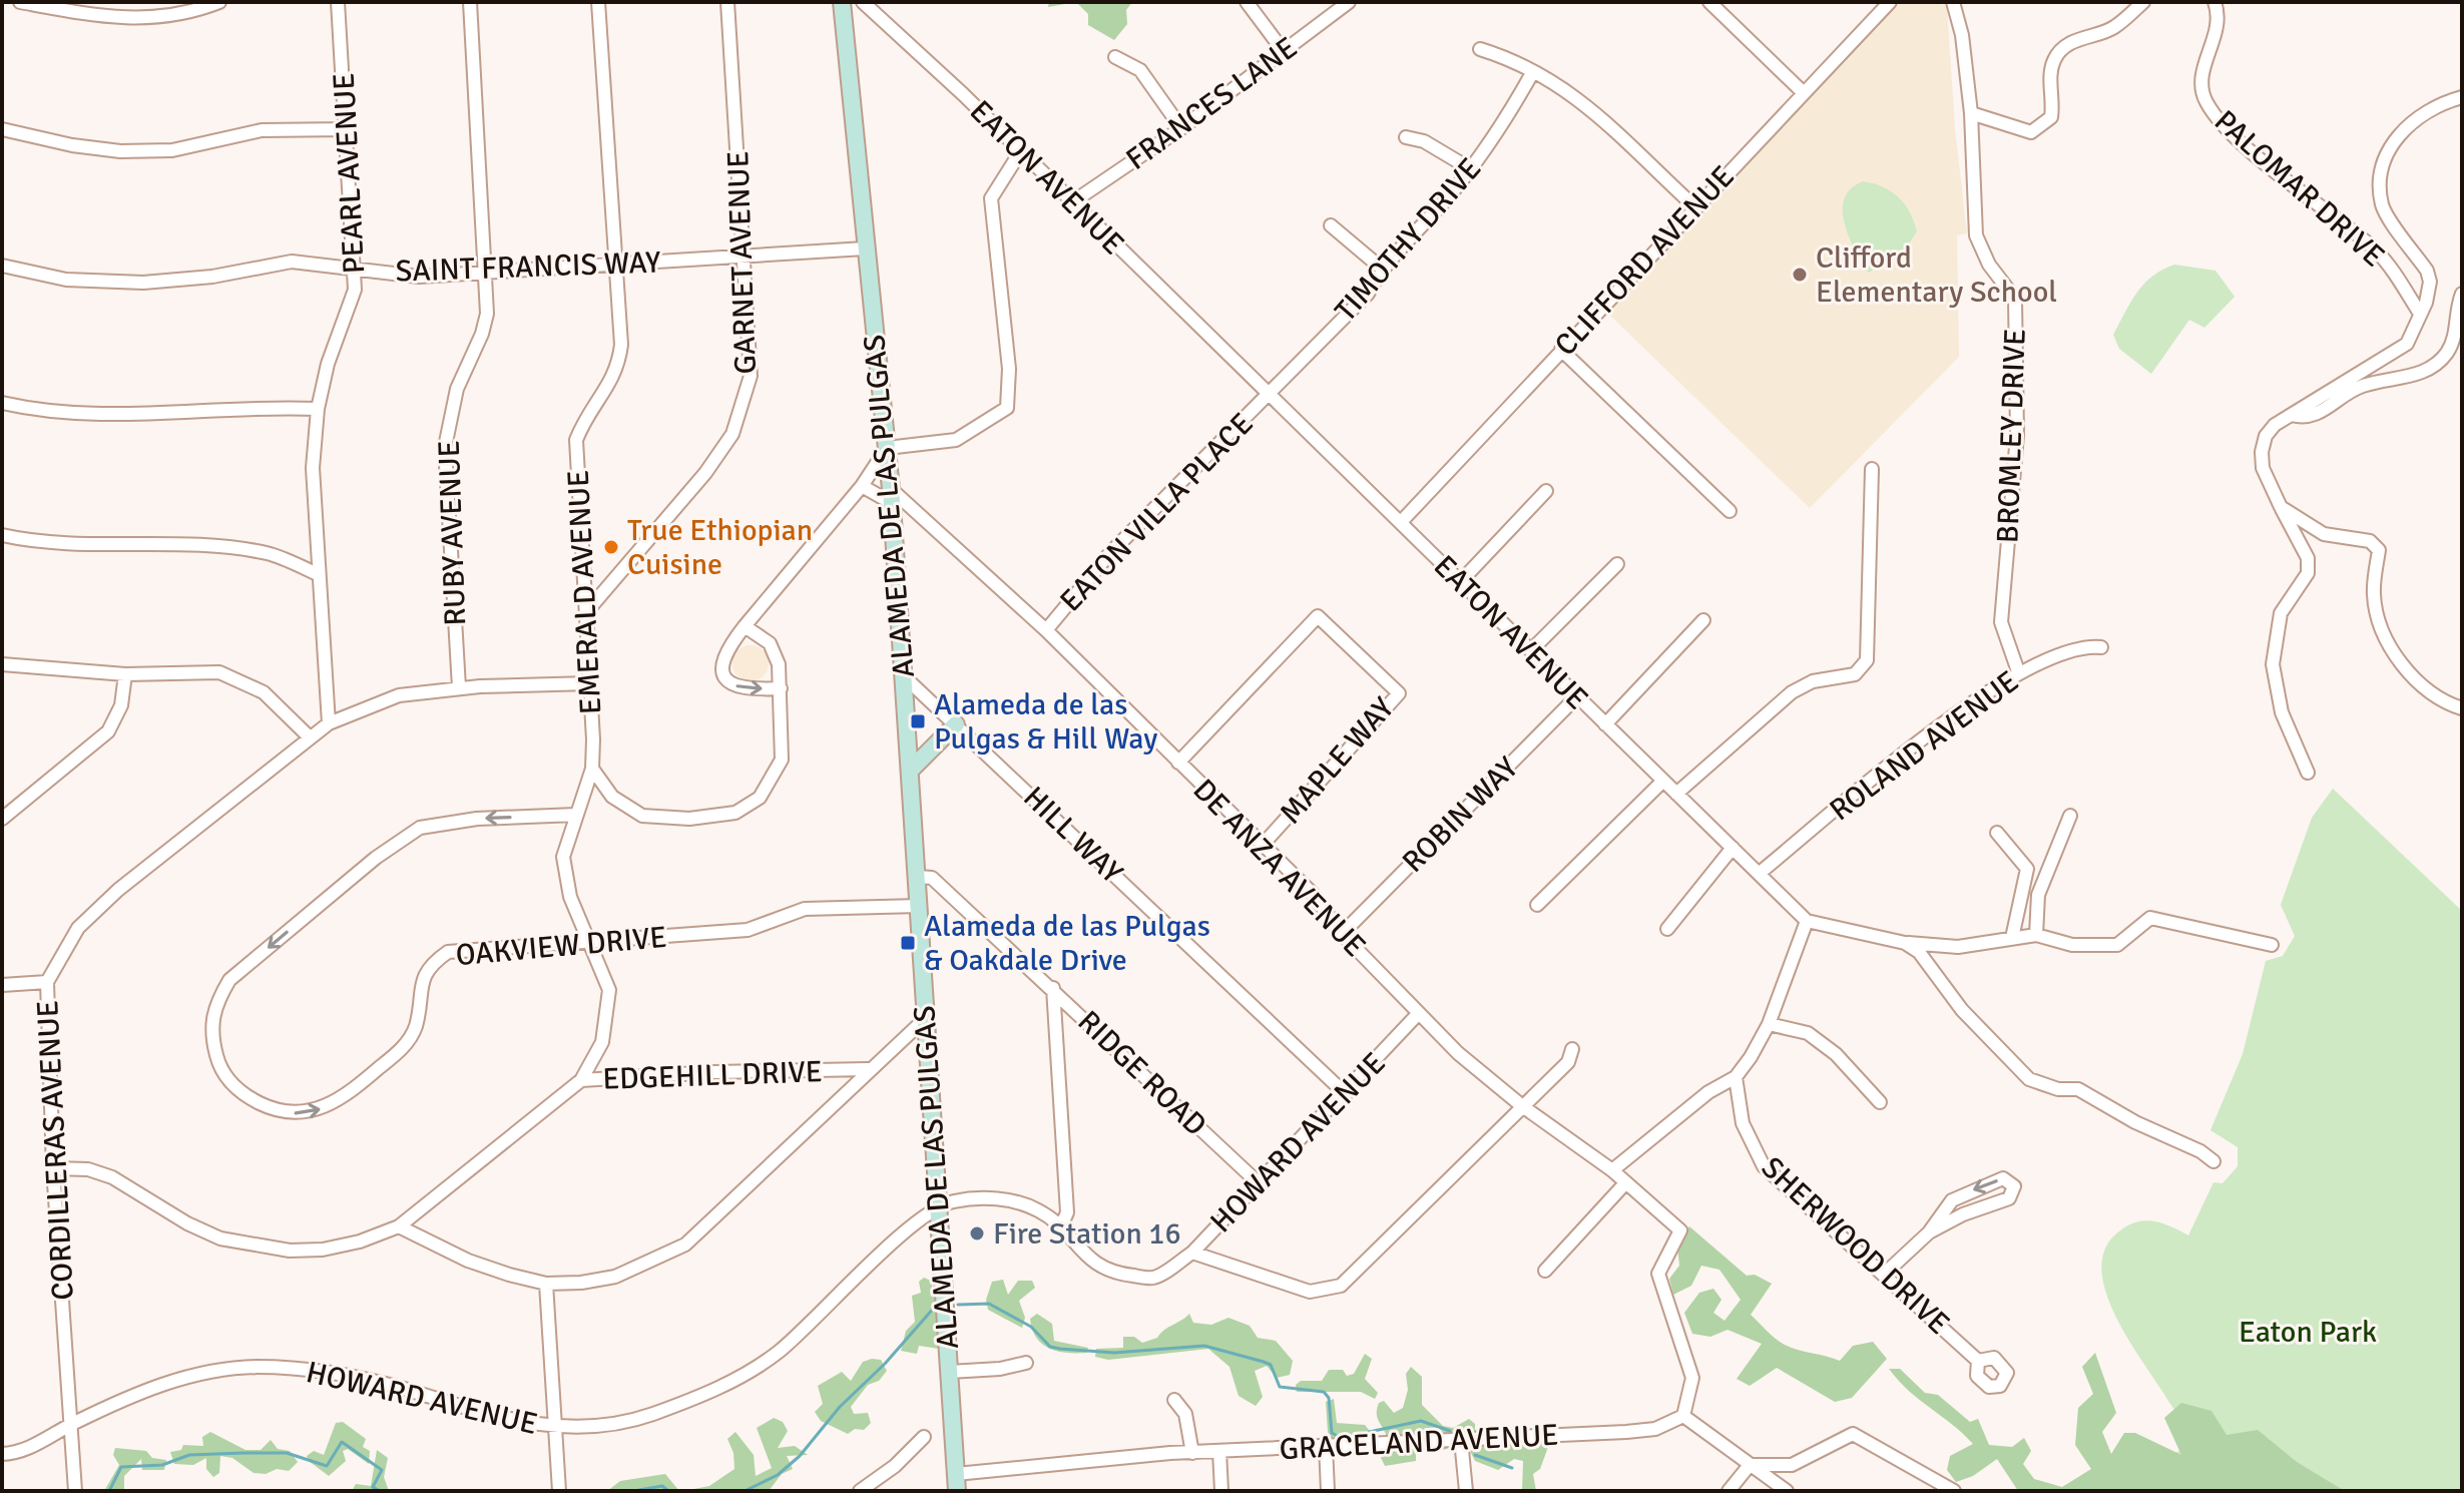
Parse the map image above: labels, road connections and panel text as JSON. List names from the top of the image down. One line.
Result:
{"streets":{"main road":["ALAMEDA DE LAS PULGAS"],"street":["FRANCES LANE","PEARL AVENUE","EATON AVENUE","PALOMAR DRIVE","TIMOTHY DRIVE","CLIFFORD AVENUE","GARNET AVENUE","SAINT FRANCIS WAY","BROMLEY DRIVE","EATON VILLA PLACE","RUBY AVENUE","EMERALD AVENUE","ROLAND AVENUE","MAPLE WAY","ROBIN WAY","HILL WAY","DE ANZA AVENUE","OAKVIEW DRIVE","RIDGE ROAD","EDGEHILL DRIVE","HOWARD AVENUE","CORDILLERAS AVENUE","SHERWOOD DRIVE","GRACELAND AVENUE"]},"crossings":[["FRANCES LANE","EATON AVENUE"],["PEARL AVENUE","SAINT FRANCIS WAY"],["PEARL AVENUE","CORDILLERAS AVENUE"],["EATON AVENUE","TIMOTHY DRIVE"],["EATON AVENUE","CLIFFORD AVENUE"],["EATON AVENUE","EATON VILLA PLACE"],["EATON AVENUE","ROLAND AVENUE"],["EATON AVENUE","ROBIN WAY"],["TIMOTHY DRIVE","EATON VILLA PLACE"],["GARNET AVENUE","SAINT FRANCIS WAY"],["GARNET AVENUE","EMERALD AVENUE"],["SAINT FRANCIS WAY","ALAMEDA DE LAS PULGAS"],["SAINT FRANCIS WAY","RUBY AVENUE"],["SAINT FRANCIS WAY","EMERALD AVENUE"],["BROMLEY DRIVE","ROLAND AVENUE"],["ALAMEDA DE LAS PULGAS","HILL WAY"],["ALAMEDA DE LAS PULGAS","DE ANZA AVENUE"],["ALAMEDA DE LAS PULGAS","OAKVIEW DRIVE"],["ALAMEDA DE LAS PULGAS","RIDGE ROAD"],["ALAMEDA DE LAS PULGAS","HOWARD AVENUE"],["ALAMEDA DE LAS PULGAS","GRACELAND AVENUE"],["EATON VILLA PLACE","DE ANZA AVENUE"],["RUBY AVENUE","CORDILLERAS AVENUE"],["EMERALD AVENUE","OAKVIEW DRIVE"],["EMERALD AVENUE","EDGEHILL DRIVE"],["EMERALD AVENUE","CORDILLERAS AVENUE"],["MAPLE WAY","DE ANZA AVENUE"],["ROBIN WAY","DE ANZA AVENUE"],["HILL WAY","HOWARD AVENUE"],["DE ANZA AVENUE","HOWARD AVENUE"],["DE ANZA AVENUE","GRACELAND AVENUE"],["RIDGE ROAD","HOWARD AVENUE"],["EDGEHILL DRIVE","CORDILLERAS AVENUE"],["HOWARD AVENUE","CORDILLERAS AVENUE"]],"parks":["Eaton Park"],"places":{"other":["Clifford Elementary School","True Ethiopian Cuisine","Fire Station 16"],"transit":["Alameda de las Pulgas & Hill Way","Alameda de las Pulgas & Oakdale Drive"]}}
